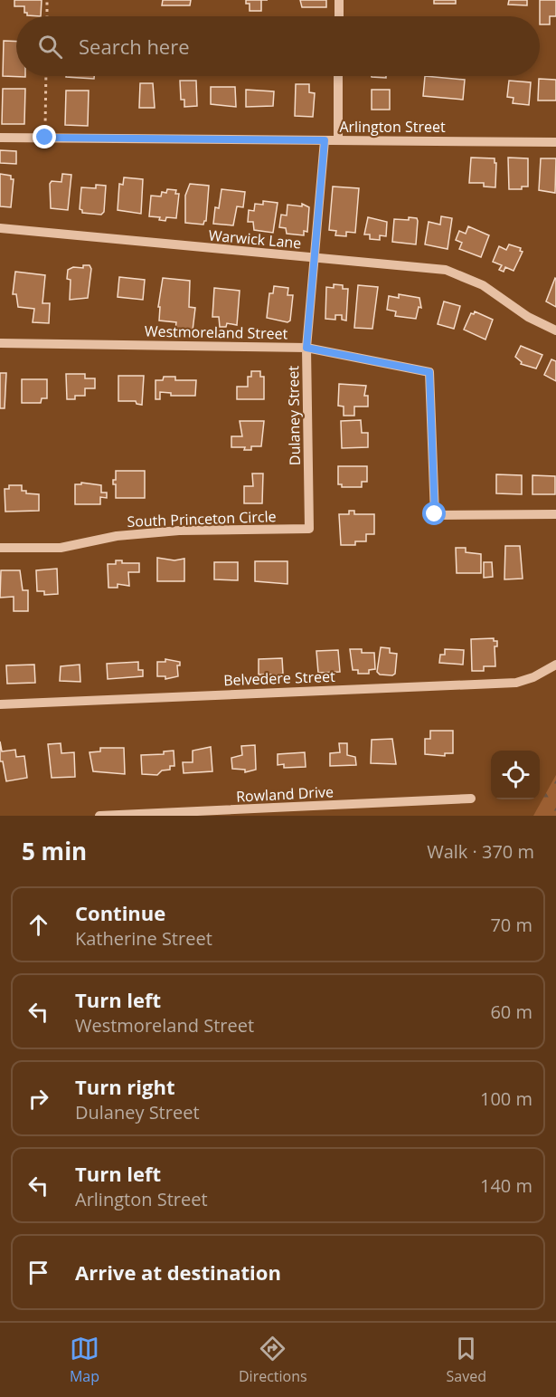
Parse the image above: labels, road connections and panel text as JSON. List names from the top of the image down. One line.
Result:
{"streets":{"street":["Arlington Street","Warwick Lane","Westmoreland Street","Dulaney Street","South Princeton Circle","Belvedere Street","Rowland Drive"]},"crossings":[["Arlington Street","Dulaney Street"],["Warwick Lane","Dulaney Street"],["Westmoreland Street","Dulaney Street"],["Dulaney Street","South Princeton Circle"]],"page":{"search":"Search here","heading":["5 min","Walk · 370 m"],"list":[["Continue","Katherine Street","70 m"],["Turn left","Westmoreland Street","60 m"],["Turn right","Dulaney Street","100 m"],["Turn left","Arlington Street","140 m"],"Arrive at destination"],"nav":["Map","Directions","Saved"]}}
